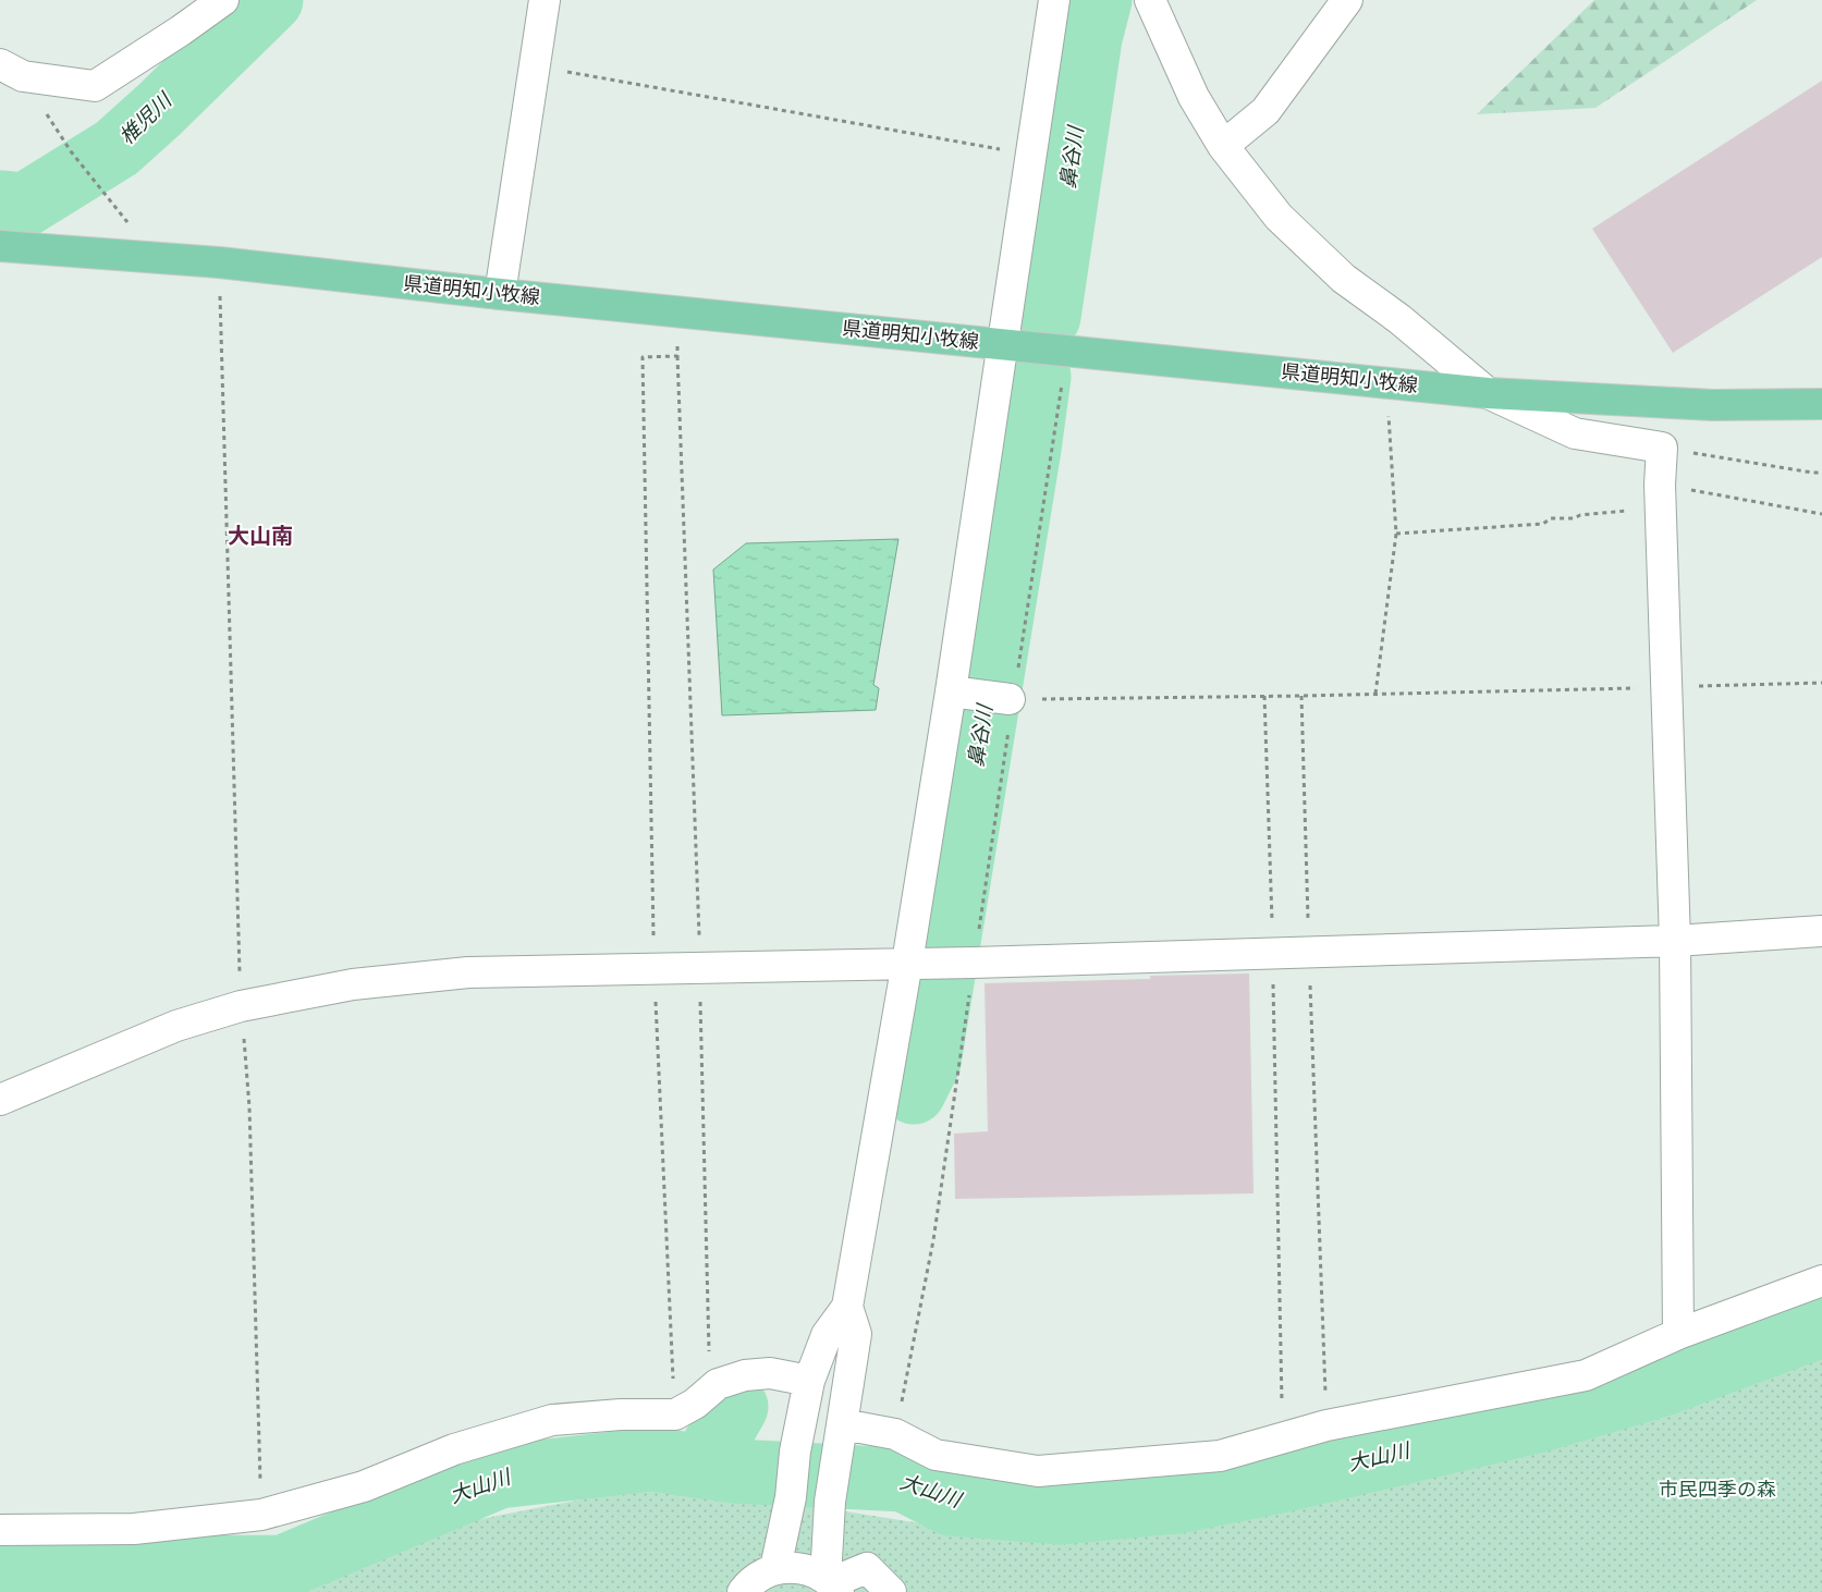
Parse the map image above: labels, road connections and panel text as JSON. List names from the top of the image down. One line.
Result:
{"streets":{"main road":["県道明知小牧線"]},"districts":["大山南"],"water":["椎児川","鼻谷川","大山川"],"parks":["市民四季の森"]}
